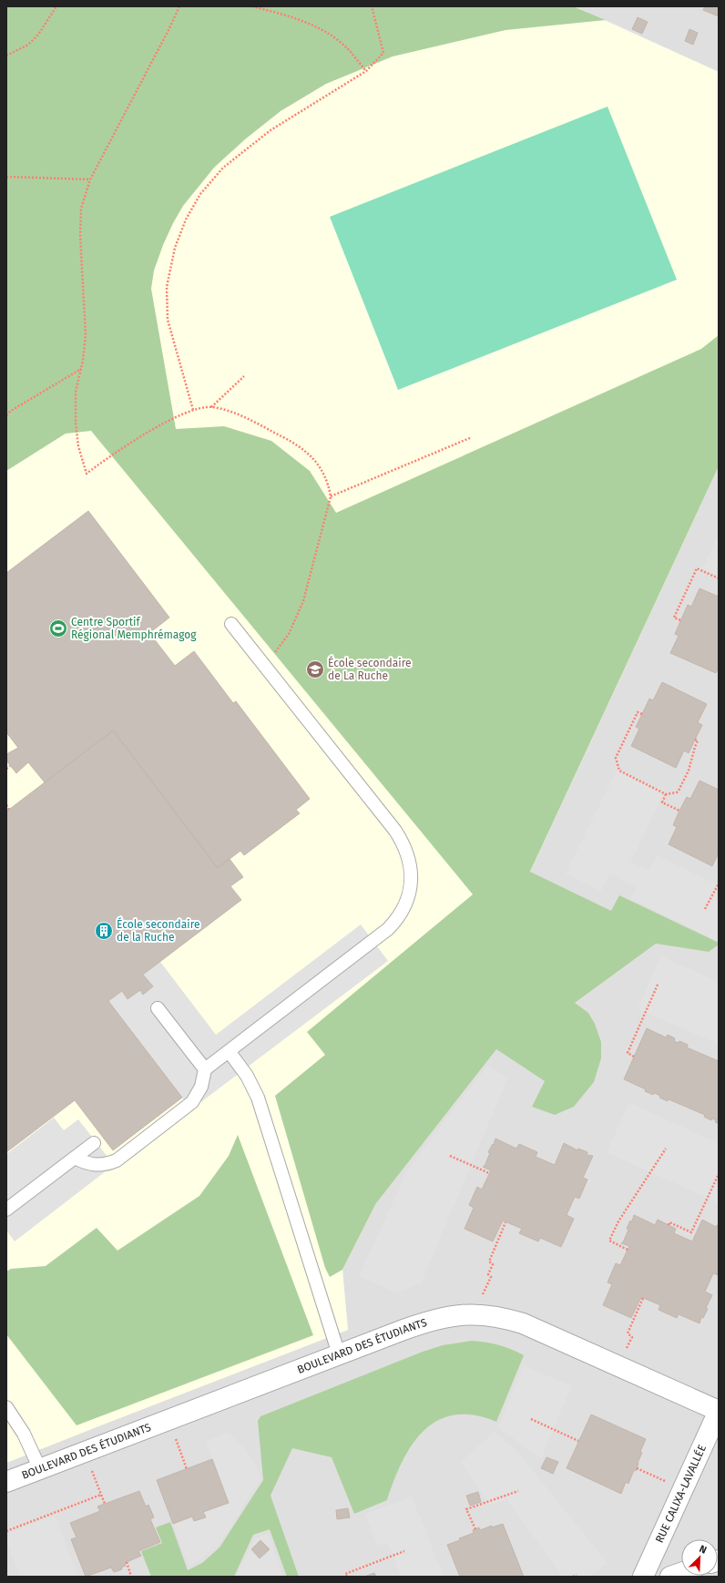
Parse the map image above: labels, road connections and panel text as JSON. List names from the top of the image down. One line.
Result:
{"streets":{"street":["BOULEVARD DES ÉTUDIANTS","RUE CALIXA-LAVALLÉE"]},"crossings":[["BOULEVARD DES ÉTUDIANTS","RUE CALIXA-LAVALLÉE"]],"places":{"sports":["Centre Sportif Régional Memphrémagog"],"school or university":["École secondaire de La Ruche"],"building":["École secondaire de la Ruche"]},"north":"top right"}
